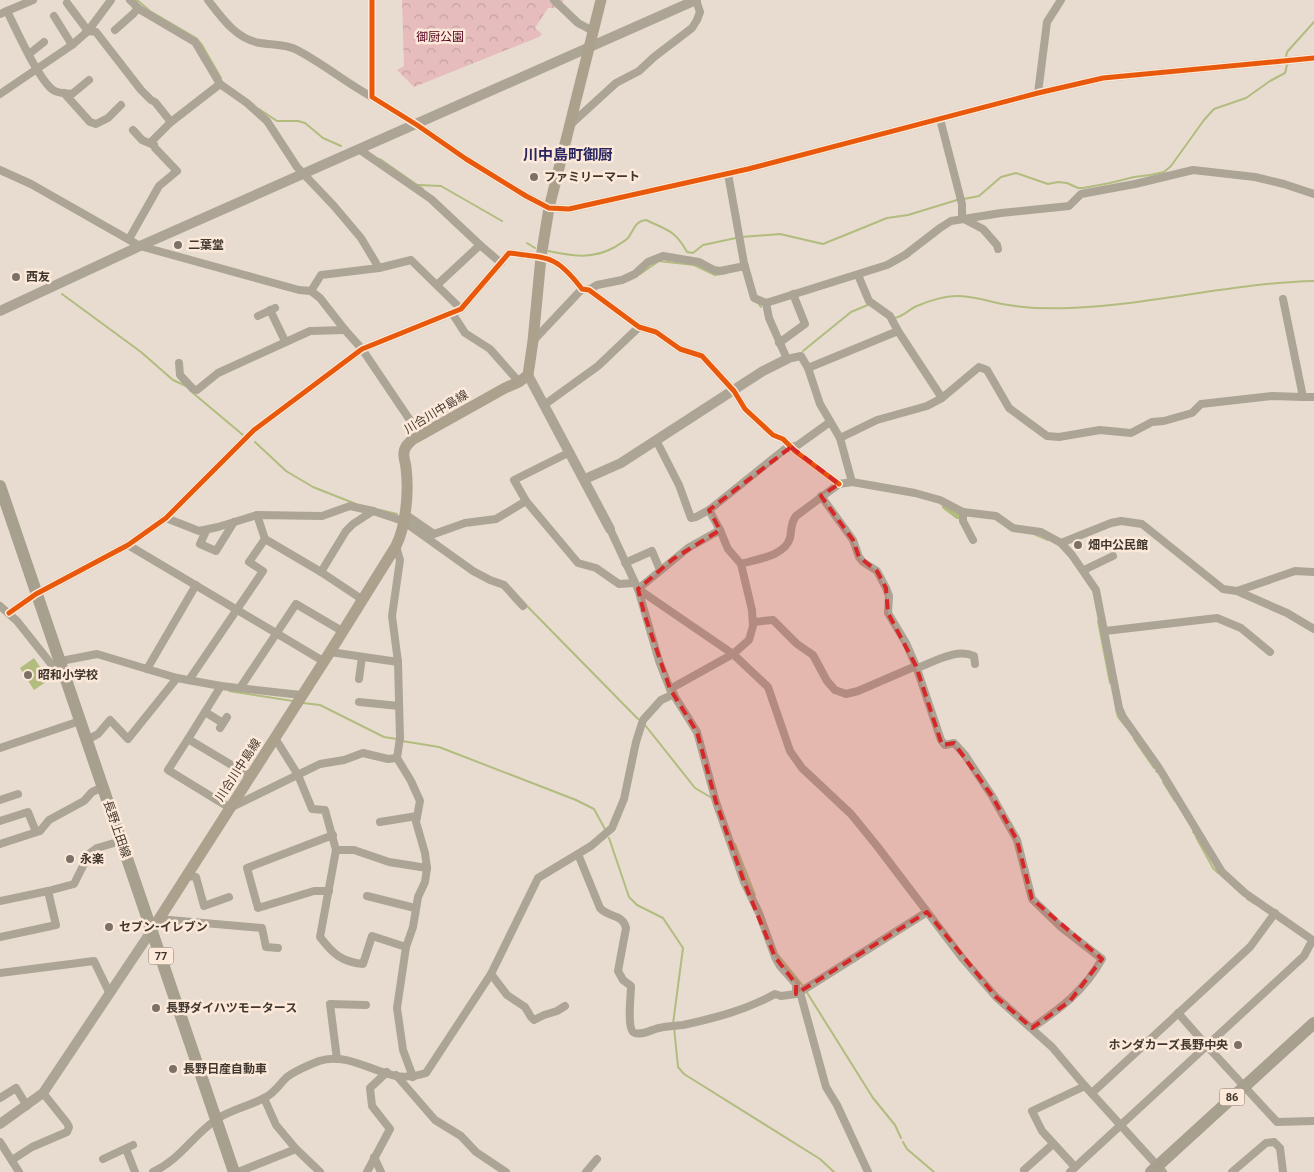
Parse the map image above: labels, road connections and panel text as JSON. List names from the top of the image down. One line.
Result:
{"streets":{"main road":["川合川中島線","長野上田線","77","86"]},"crossings":[["川合川中島線","長野上田線"]],"districts":["川中島町御厨"],"parks":["御厨公園"],"places":["ファミリーマート","二葉堂","西友","畑中公民館","昭和小学校","永楽","セブン-イレブン","長野ダイハツモータース","ホンダカーズ長野中央","長野日産自動車"]}
